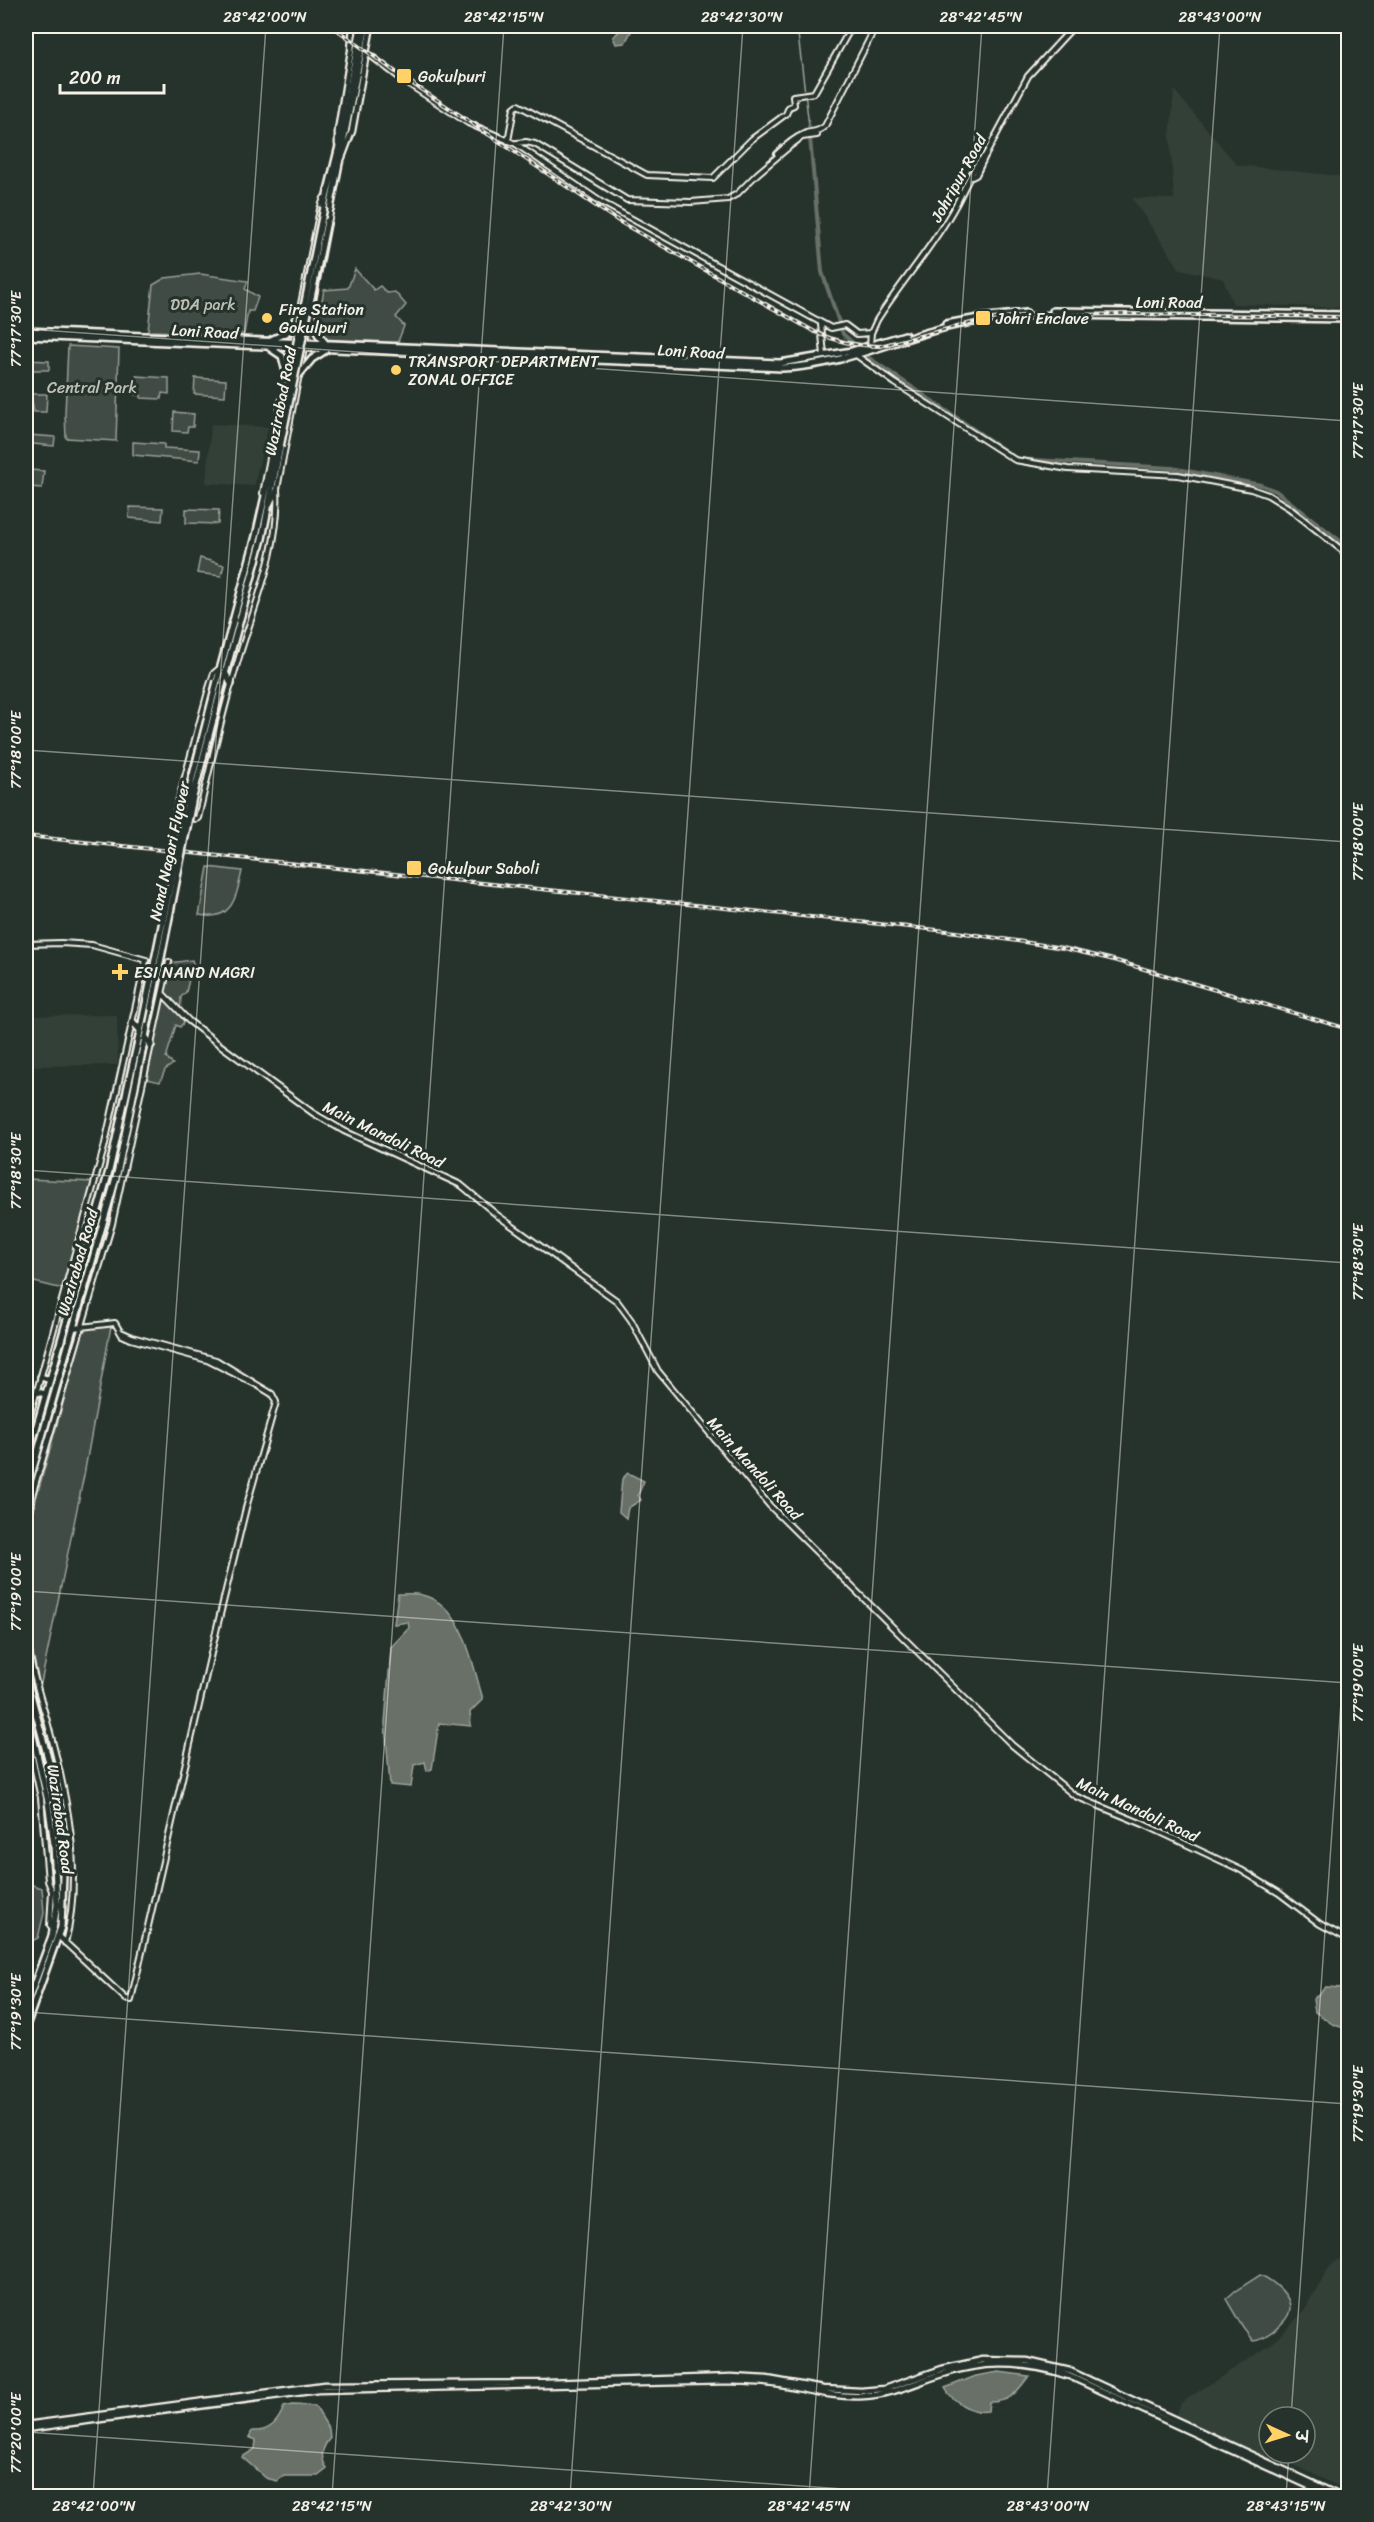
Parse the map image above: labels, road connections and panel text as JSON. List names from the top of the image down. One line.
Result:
{"streets":{"highway":["Loni Road","Wazirabad Road","Nand Nagari Flyover"],"street":["Johripur Road","Main Mandoli Road"]},"crossings":[["Loni Road","Wazirabad Road"],["Wazirabad Road","Nand Nagari Flyover"]],"parks":["DDA park","Central Park"],"places":{"transit":["Gokulpuri","Johri Enclave","Gokulpur Saboli"],"other":["Fire Station Gokulpuri","TRANSPORT DEPARTMENT ZONAL OFFICE"],"health":["ESI NAND NAGRI"]},"scale_bar":"200 m","north":"right","coordinates":["28°42'00\"N","28°42'15\"N","28°42'30\"N","28°42'45\"N","28°43'00\"N","77°17'30\"E","77°18'00\"E","77°18'30\"E","77°19'00\"E","77°19'30\"E","77°20'00\"E","28°43'15\"N"]}
